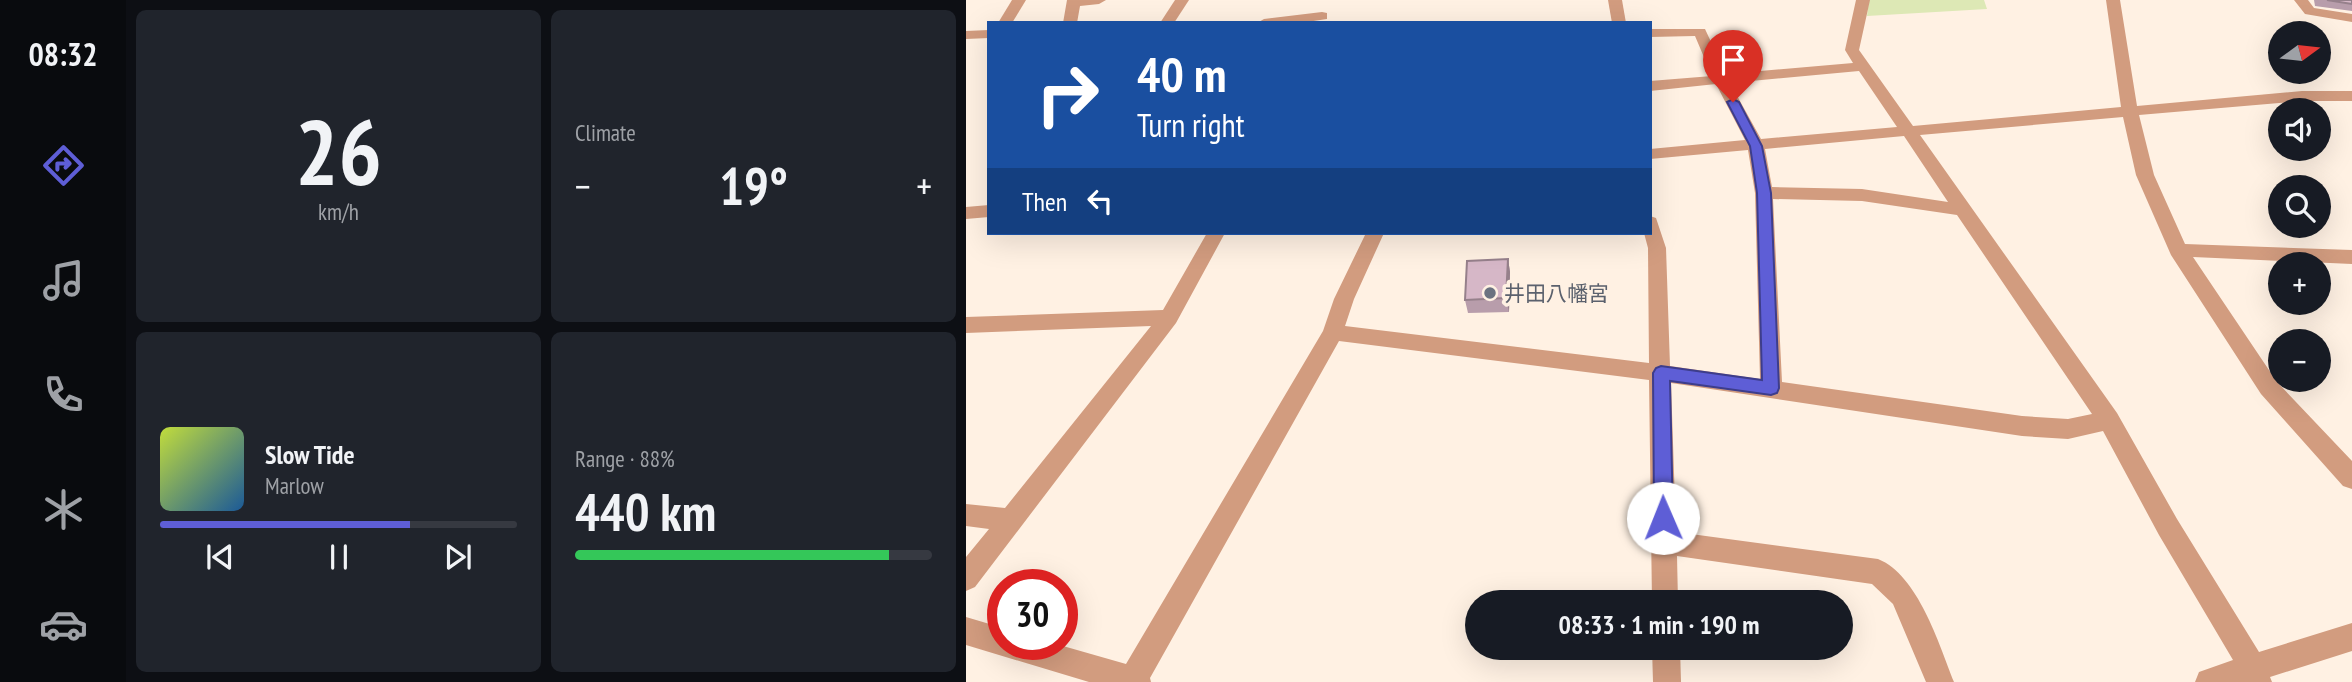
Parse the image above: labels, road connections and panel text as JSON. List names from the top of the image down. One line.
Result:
{"places":["井田八幡宮"],"north":"right","page":{"tabs":"08:32","tile":[["26","km/h"],"Climate",["Range · 88%","440 km"]],"map_buttons":["+","−"],"turn":["40 m","Turn right"],"heat":["−","19°","+"],"then":"Then","song":["Slow Tide","Marlow"],"limit":"30","trip":"08:33 · 1 min · 190 m"}}
